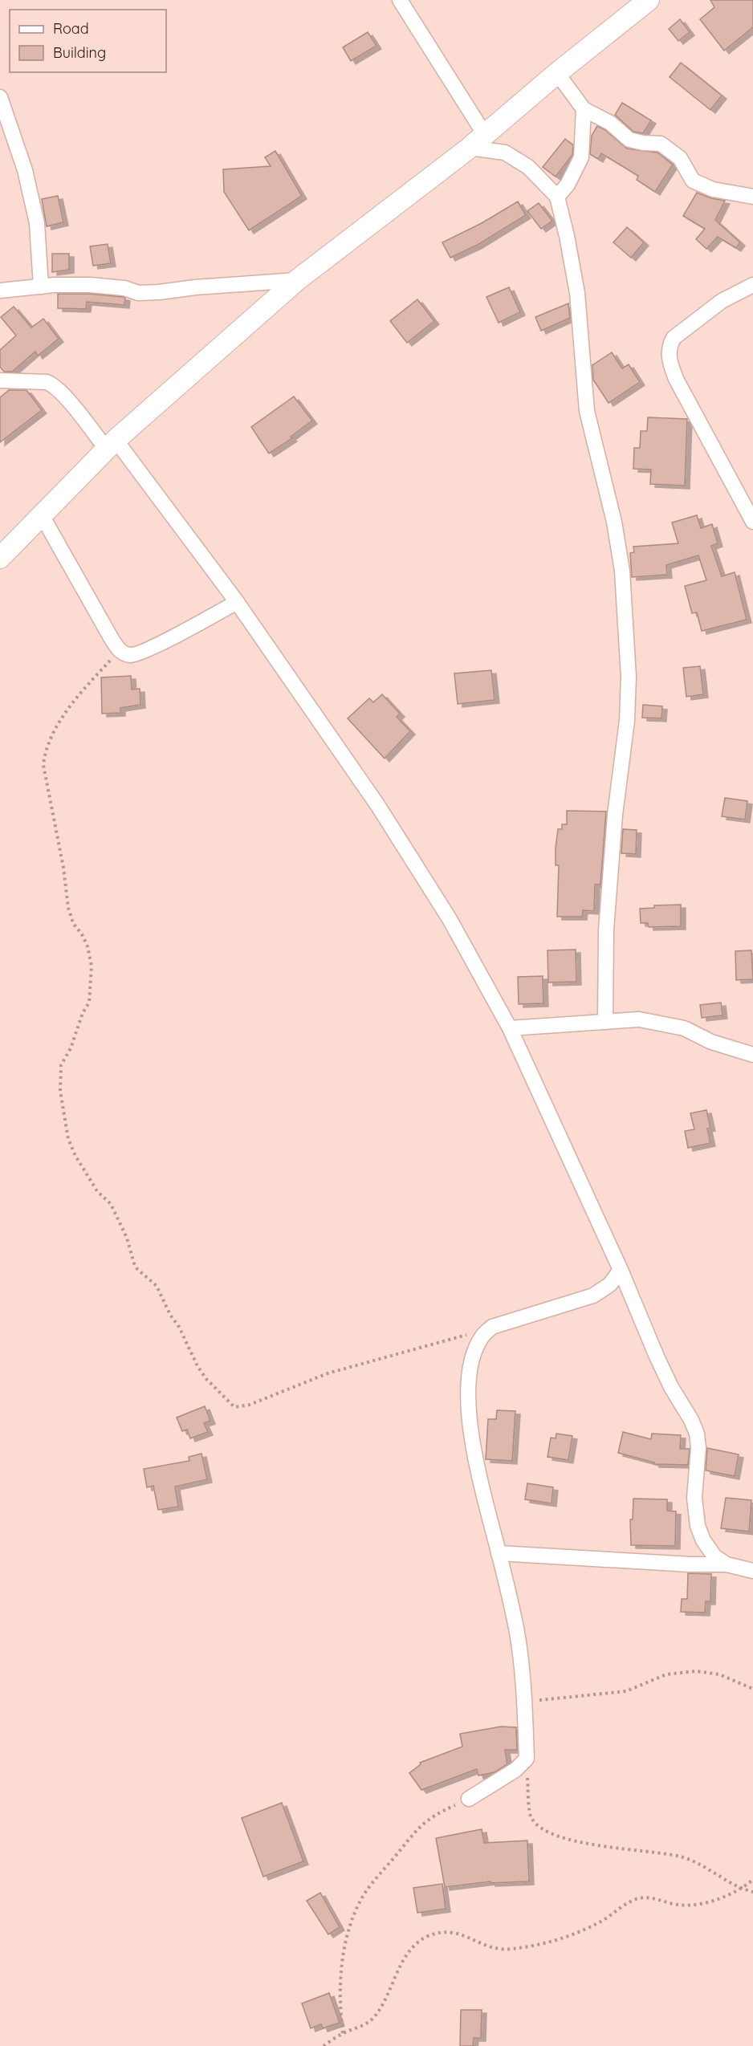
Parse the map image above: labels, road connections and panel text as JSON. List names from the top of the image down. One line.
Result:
{"legend":["Road","Building"]}
